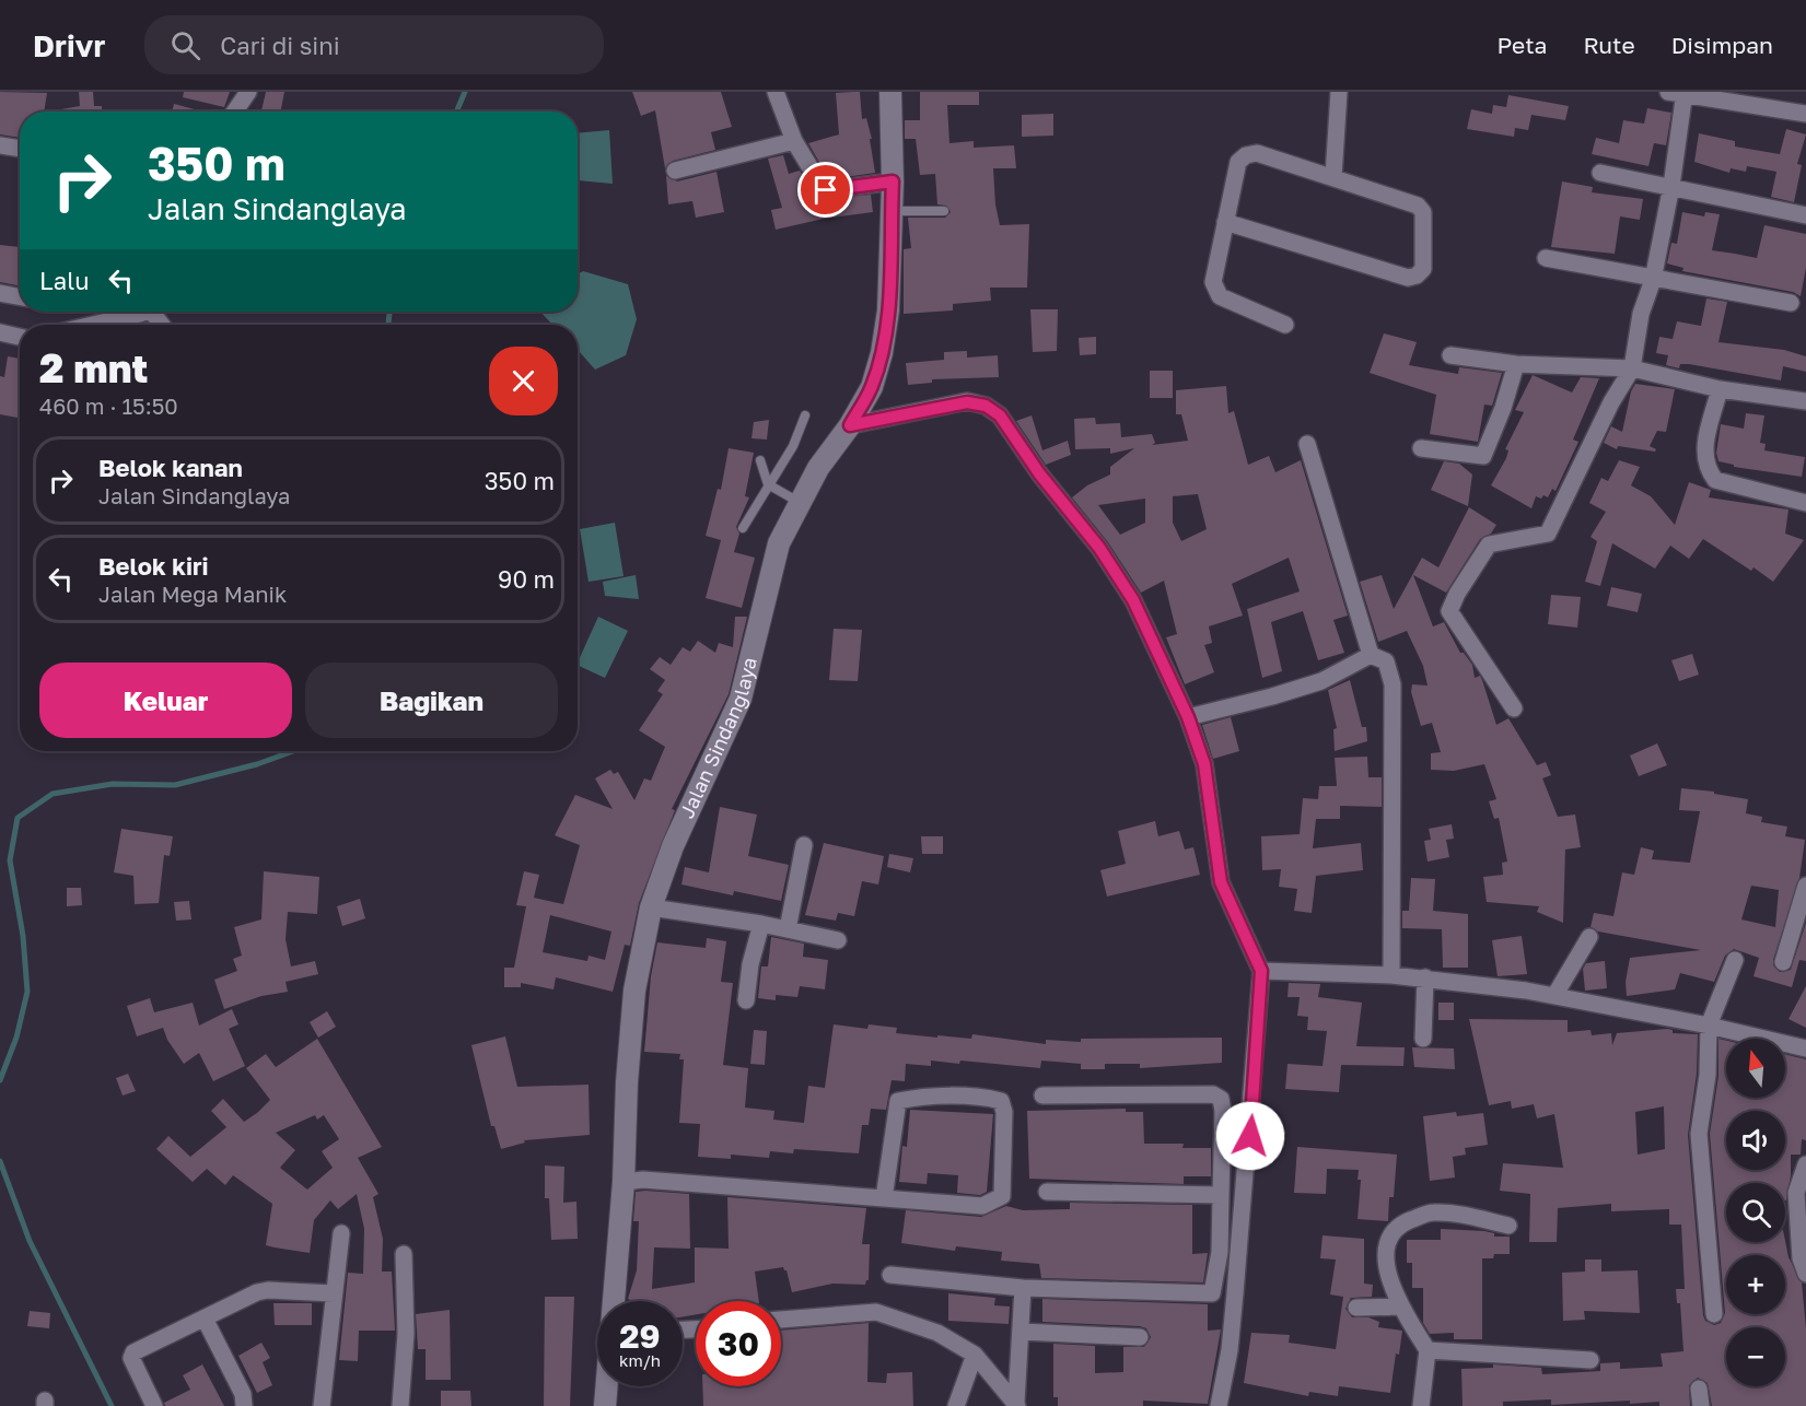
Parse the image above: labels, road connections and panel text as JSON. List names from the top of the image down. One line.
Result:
{"streets":{"street":["Jalan Sindanglaya"]},"north":"top","page":{"header":"Drivr","search":"Cari di sini","nav":["Peta","Rute","Disimpan"],"turn":["350 m","Jalan Sindanglaya"],"then":"Lalu","heading":["2 mnt","460 m · 15:50"],"list":[{"name":"Belok kanan","note":"Jalan Sindanglaya","value":"350 m"},{"name":"Belok kiri","note":"Jalan Mega Manik","value":"90 m"}],"buttons":["Keluar","Bagikan"],"map_buttons":["+","−"],"speed":"29 km/h","limit":"30"}}
